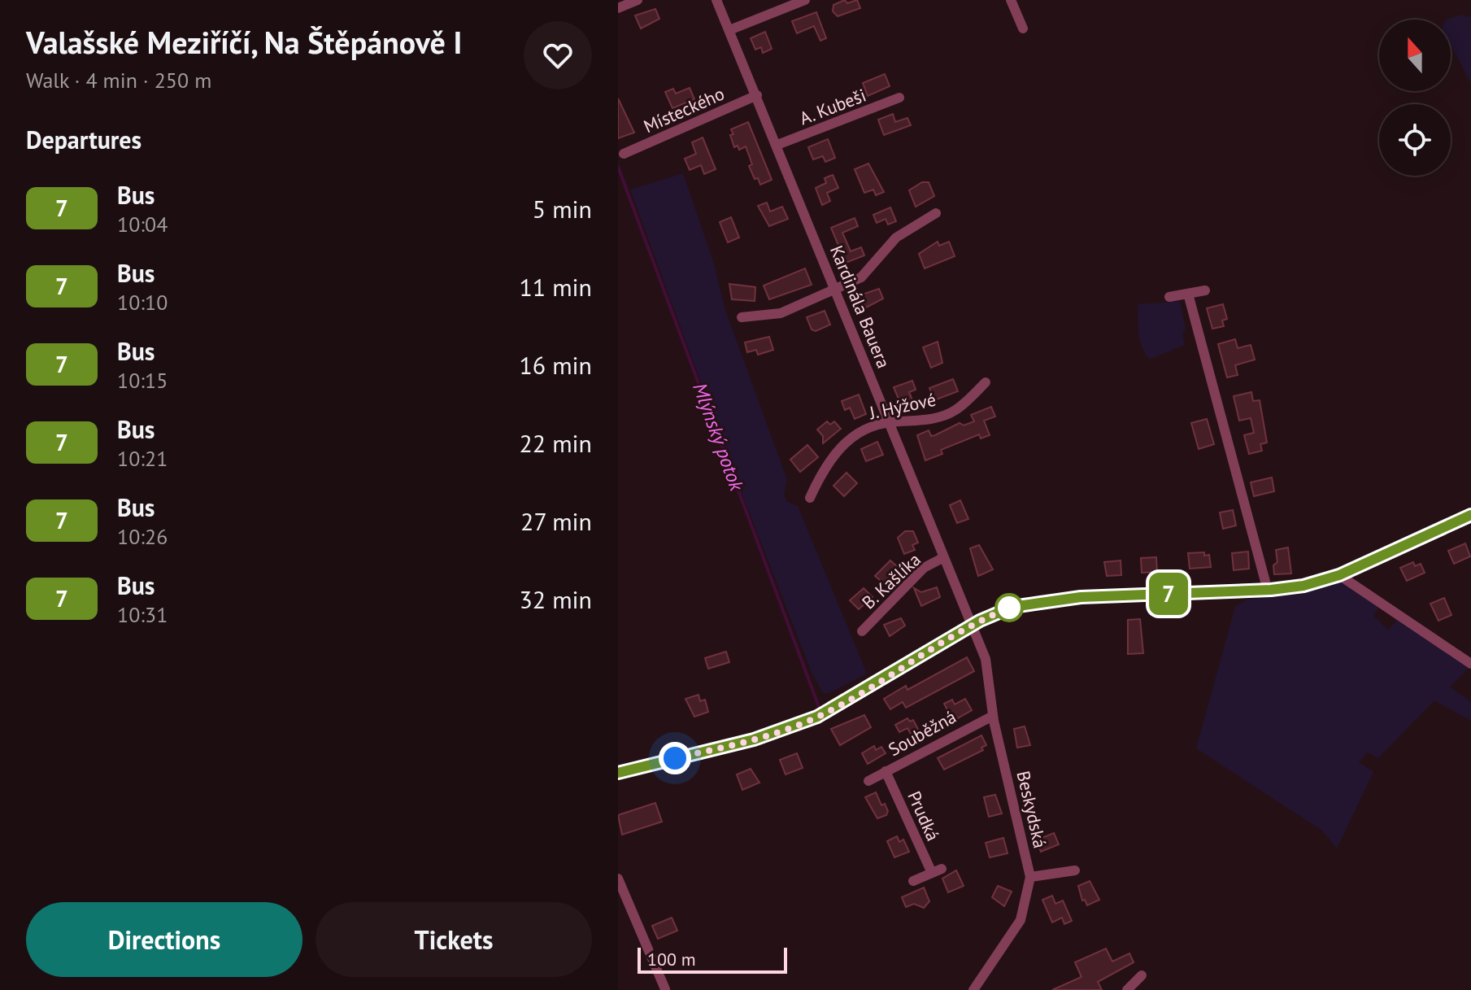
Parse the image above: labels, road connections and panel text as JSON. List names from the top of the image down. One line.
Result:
{"streets":{"street":["A. Kubeši","Místeckého","Kardinála Bauera","J. Hýžové","B. Kašlíka","Souběžná","Beskydská","Prudká"]},"crossings":[["A. Kubeši","Kardinála Bauera"],["Místeckého","Kardinála Bauera"],["Kardinála Bauera","J. Hýžové"],["Kardinála Bauera","B. Kašlíka"],["Kardinála Bauera","Beskydská"],["Souběžná","Beskydská"],["Souběžná","Prudká"]],"water":["Mlýnský potok"],"lines":["bus line 7"],"scale_bar":"100 m","north":"top","page":{"heading":[["Valašské Meziříčí, Na Štěpánově I","Walk · 4 min · 250 m"],"Departures"],"on_map":"7","list":[{"mark":"7","name":"Bus","note":"10:04","value":"5 min"},{"mark":"7","name":"Bus","note":"10:10","value":"11 min"},{"mark":"7","name":"Bus","note":"10:15","value":"16 min"},{"mark":"7","name":"Bus","note":"10:21","value":"22 min"},{"mark":"7","name":"Bus","note":"10:26","value":"27 min"},{"mark":"7","name":"Bus","note":"10:31","value":"32 min"}],"buttons":["Directions","Tickets"],"scale":"100 m"}}
